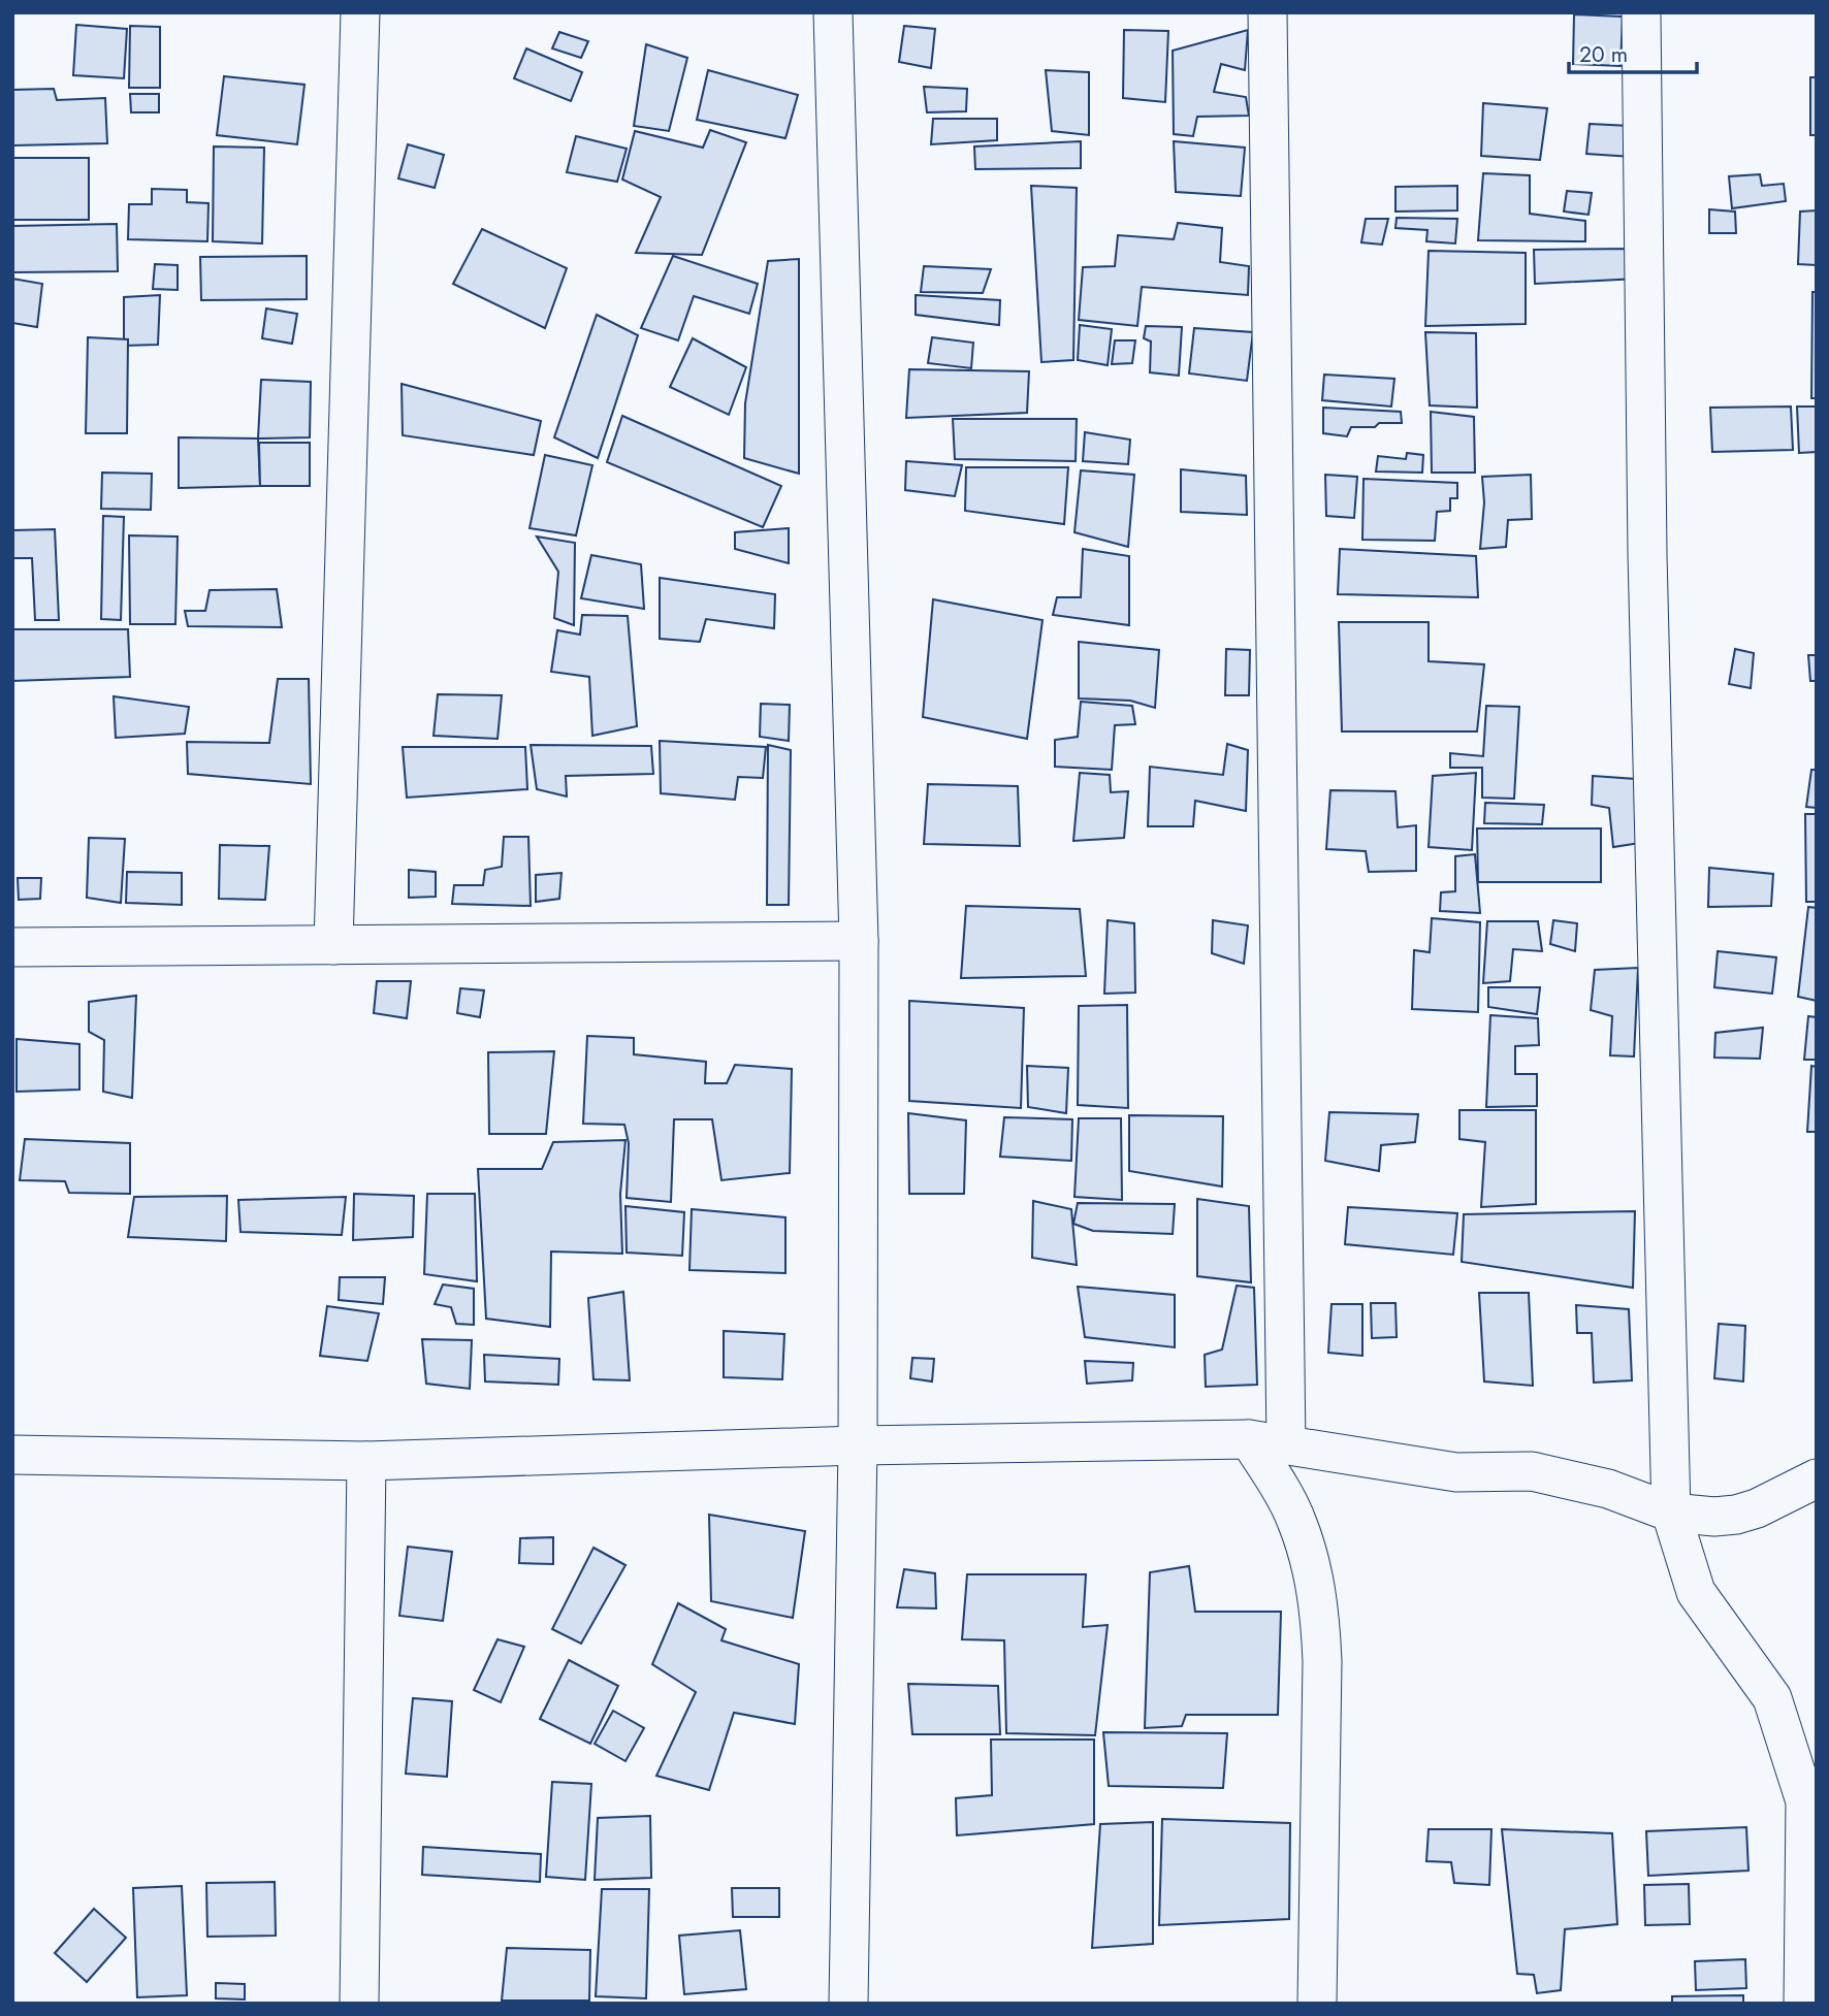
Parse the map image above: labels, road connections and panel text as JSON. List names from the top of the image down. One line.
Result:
{"scale_bar":"20 m"}
